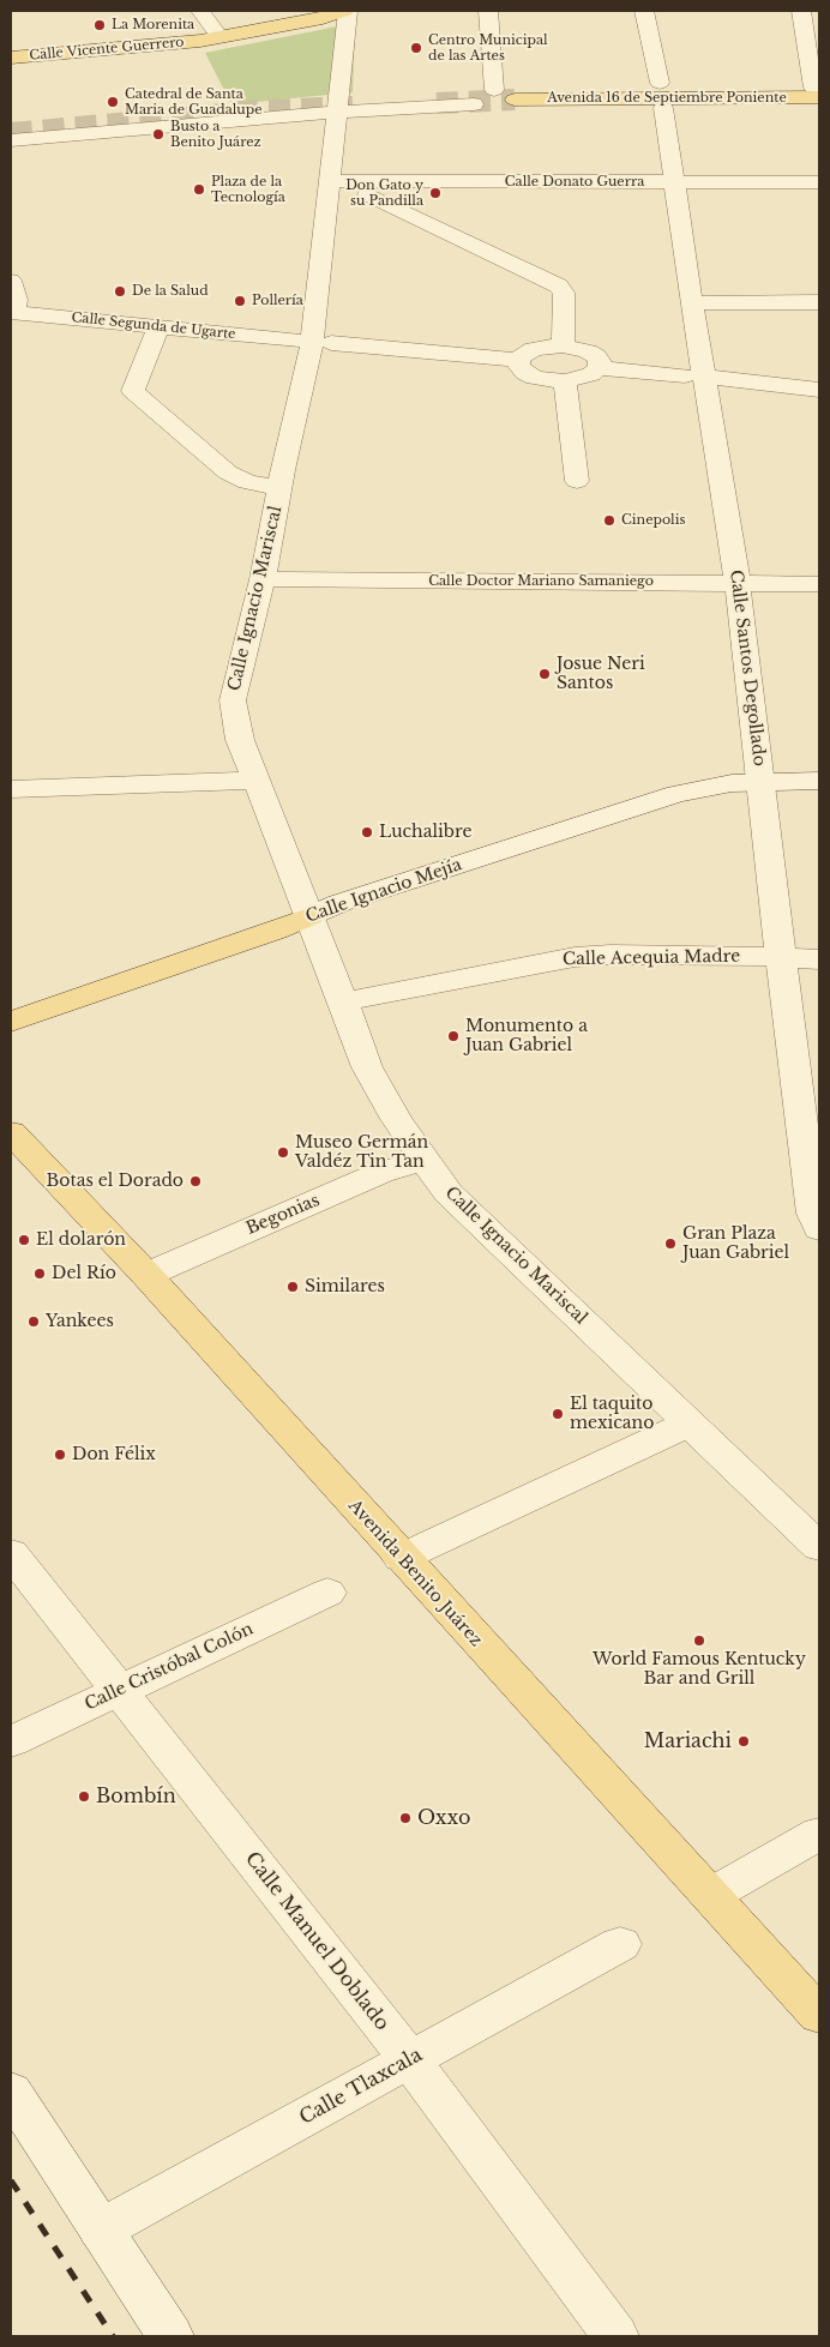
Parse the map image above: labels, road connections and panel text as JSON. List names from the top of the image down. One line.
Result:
{"streets":{"main road":["Calle Vicente Guerrero","Avenida 16 de Septiembre Poniente","Calle Ignacio Mejía","Avenida Benito Juárez"],"street":["Calle Donato Guerra","Calle Segunda de Ugarte","Calle Doctor Mariano Samaniego","Calle Ignacio Mariscal","Calle Santos Degollado","Calle Acequia Madre","Begonias","Calle Cristóbal Colón","Calle Manuel Doblado","Calle Tlaxcala"]},"crossings":[["Calle Vicente Guerrero","Calle Ignacio Mariscal"],["Calle Donato Guerra","Calle Ignacio Mariscal"],["Calle Donato Guerra","Calle Santos Degollado"],["Calle Doctor Mariano Samaniego","Calle Ignacio Mariscal"],["Calle Doctor Mariano Samaniego","Calle Santos Degollado"],["Calle Ignacio Mariscal","Calle Ignacio Mejía"],["Calle Ignacio Mariscal","Calle Acequia Madre"],["Calle Ignacio Mariscal","Begonias"],["Calle Santos Degollado","Calle Ignacio Mejía"],["Calle Santos Degollado","Calle Acequia Madre"],["Begonias","Avenida Benito Juárez"],["Calle Cristóbal Colón","Calle Manuel Doblado"],["Calle Manuel Doblado","Calle Tlaxcala"]],"places":["La Morenita","Centro Municipal de las Artes","Catedral de Santa Maria de Guadalupe","Busto a Benito Juárez","Plaza de la Tecnología","Don Gato y su Pandilla","De la Salud","Pollería","Cinepolis","Josue Neri Santos","Luchalibre","Monumento a Juan Gabriel","Museo Germán Valdéz Tin Tan","Botas el Dorado","El dolarón","Gran Plaza Juan Gabriel","Del Río","Similares","Yankees","El taquito mexicano","Don Félix","World Famous Kentucky Bar and Grill","Mariachi","Bombín","Oxxo"]}
